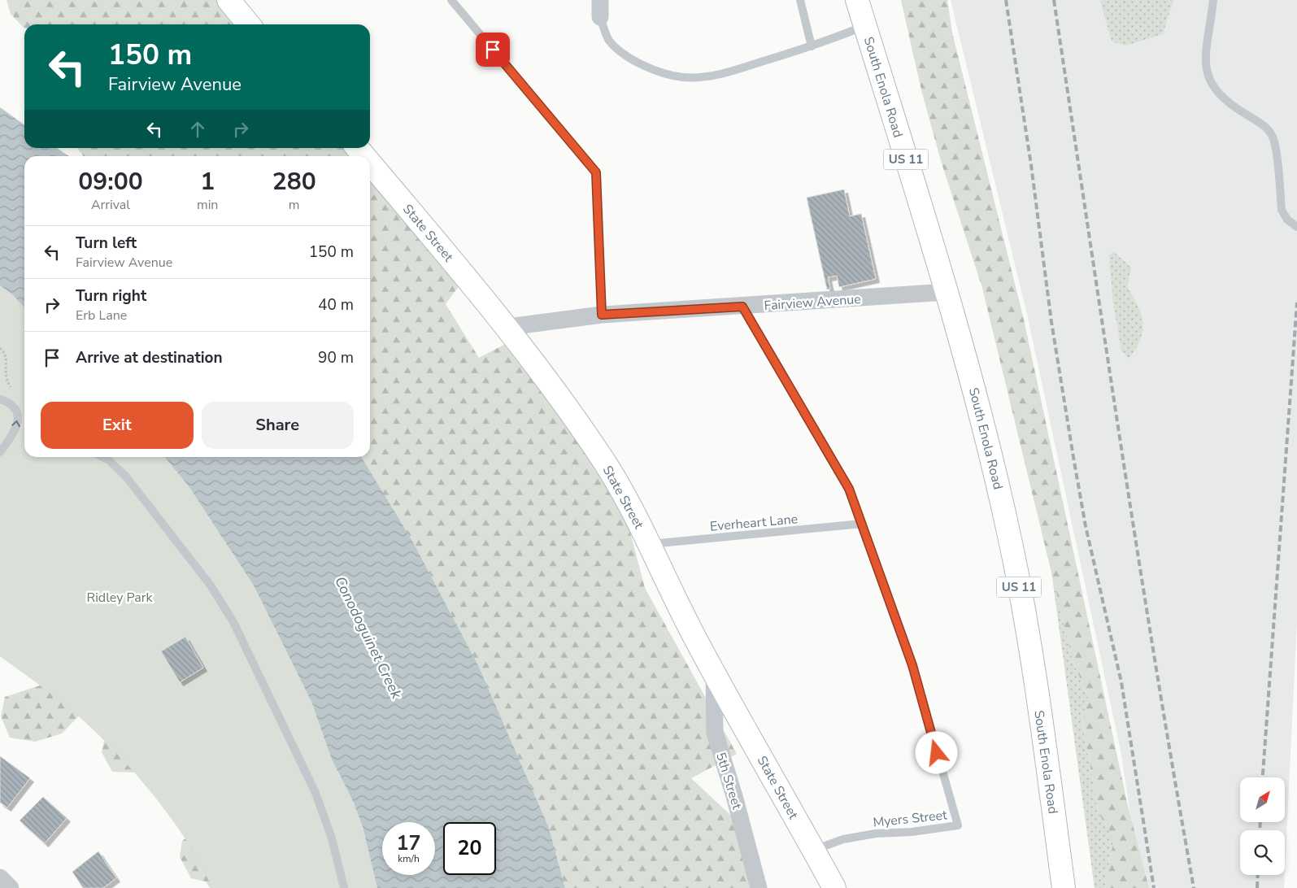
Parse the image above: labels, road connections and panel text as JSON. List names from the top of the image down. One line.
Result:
{"streets":{"main road":["South Enola Road","US 11","State Street"],"street":["Fairview Avenue","5th Street"],"lane":["Everheart Lane","Myers Street"]},"crossings":[["South Enola Road","Fairview Avenue"],["State Street","Fairview Avenue"],["State Street","Everheart Lane"],["State Street","5th Street"],["State Street","Myers Street"],["Fairview Avenue","Myers Street"],["Everheart Lane","Myers Street"]],"water":["Conodoguinet Creek"],"parks":["Ridley Park"],"north":"top right","page":{"turn":["150 m","Fairview Avenue"],"eta":["09:00","Arrival","1","min","280","m"],"list":[{"name":"Turn left","note":"Fairview Avenue","value":"150 m"},{"name":"Turn right","note":"Erb Lane","value":"40 m"},{"name":"Arrive at destination","value":"90 m"}],"buttons":["Exit","Share"],"speed":"17 km/h","limit":"20"}}
